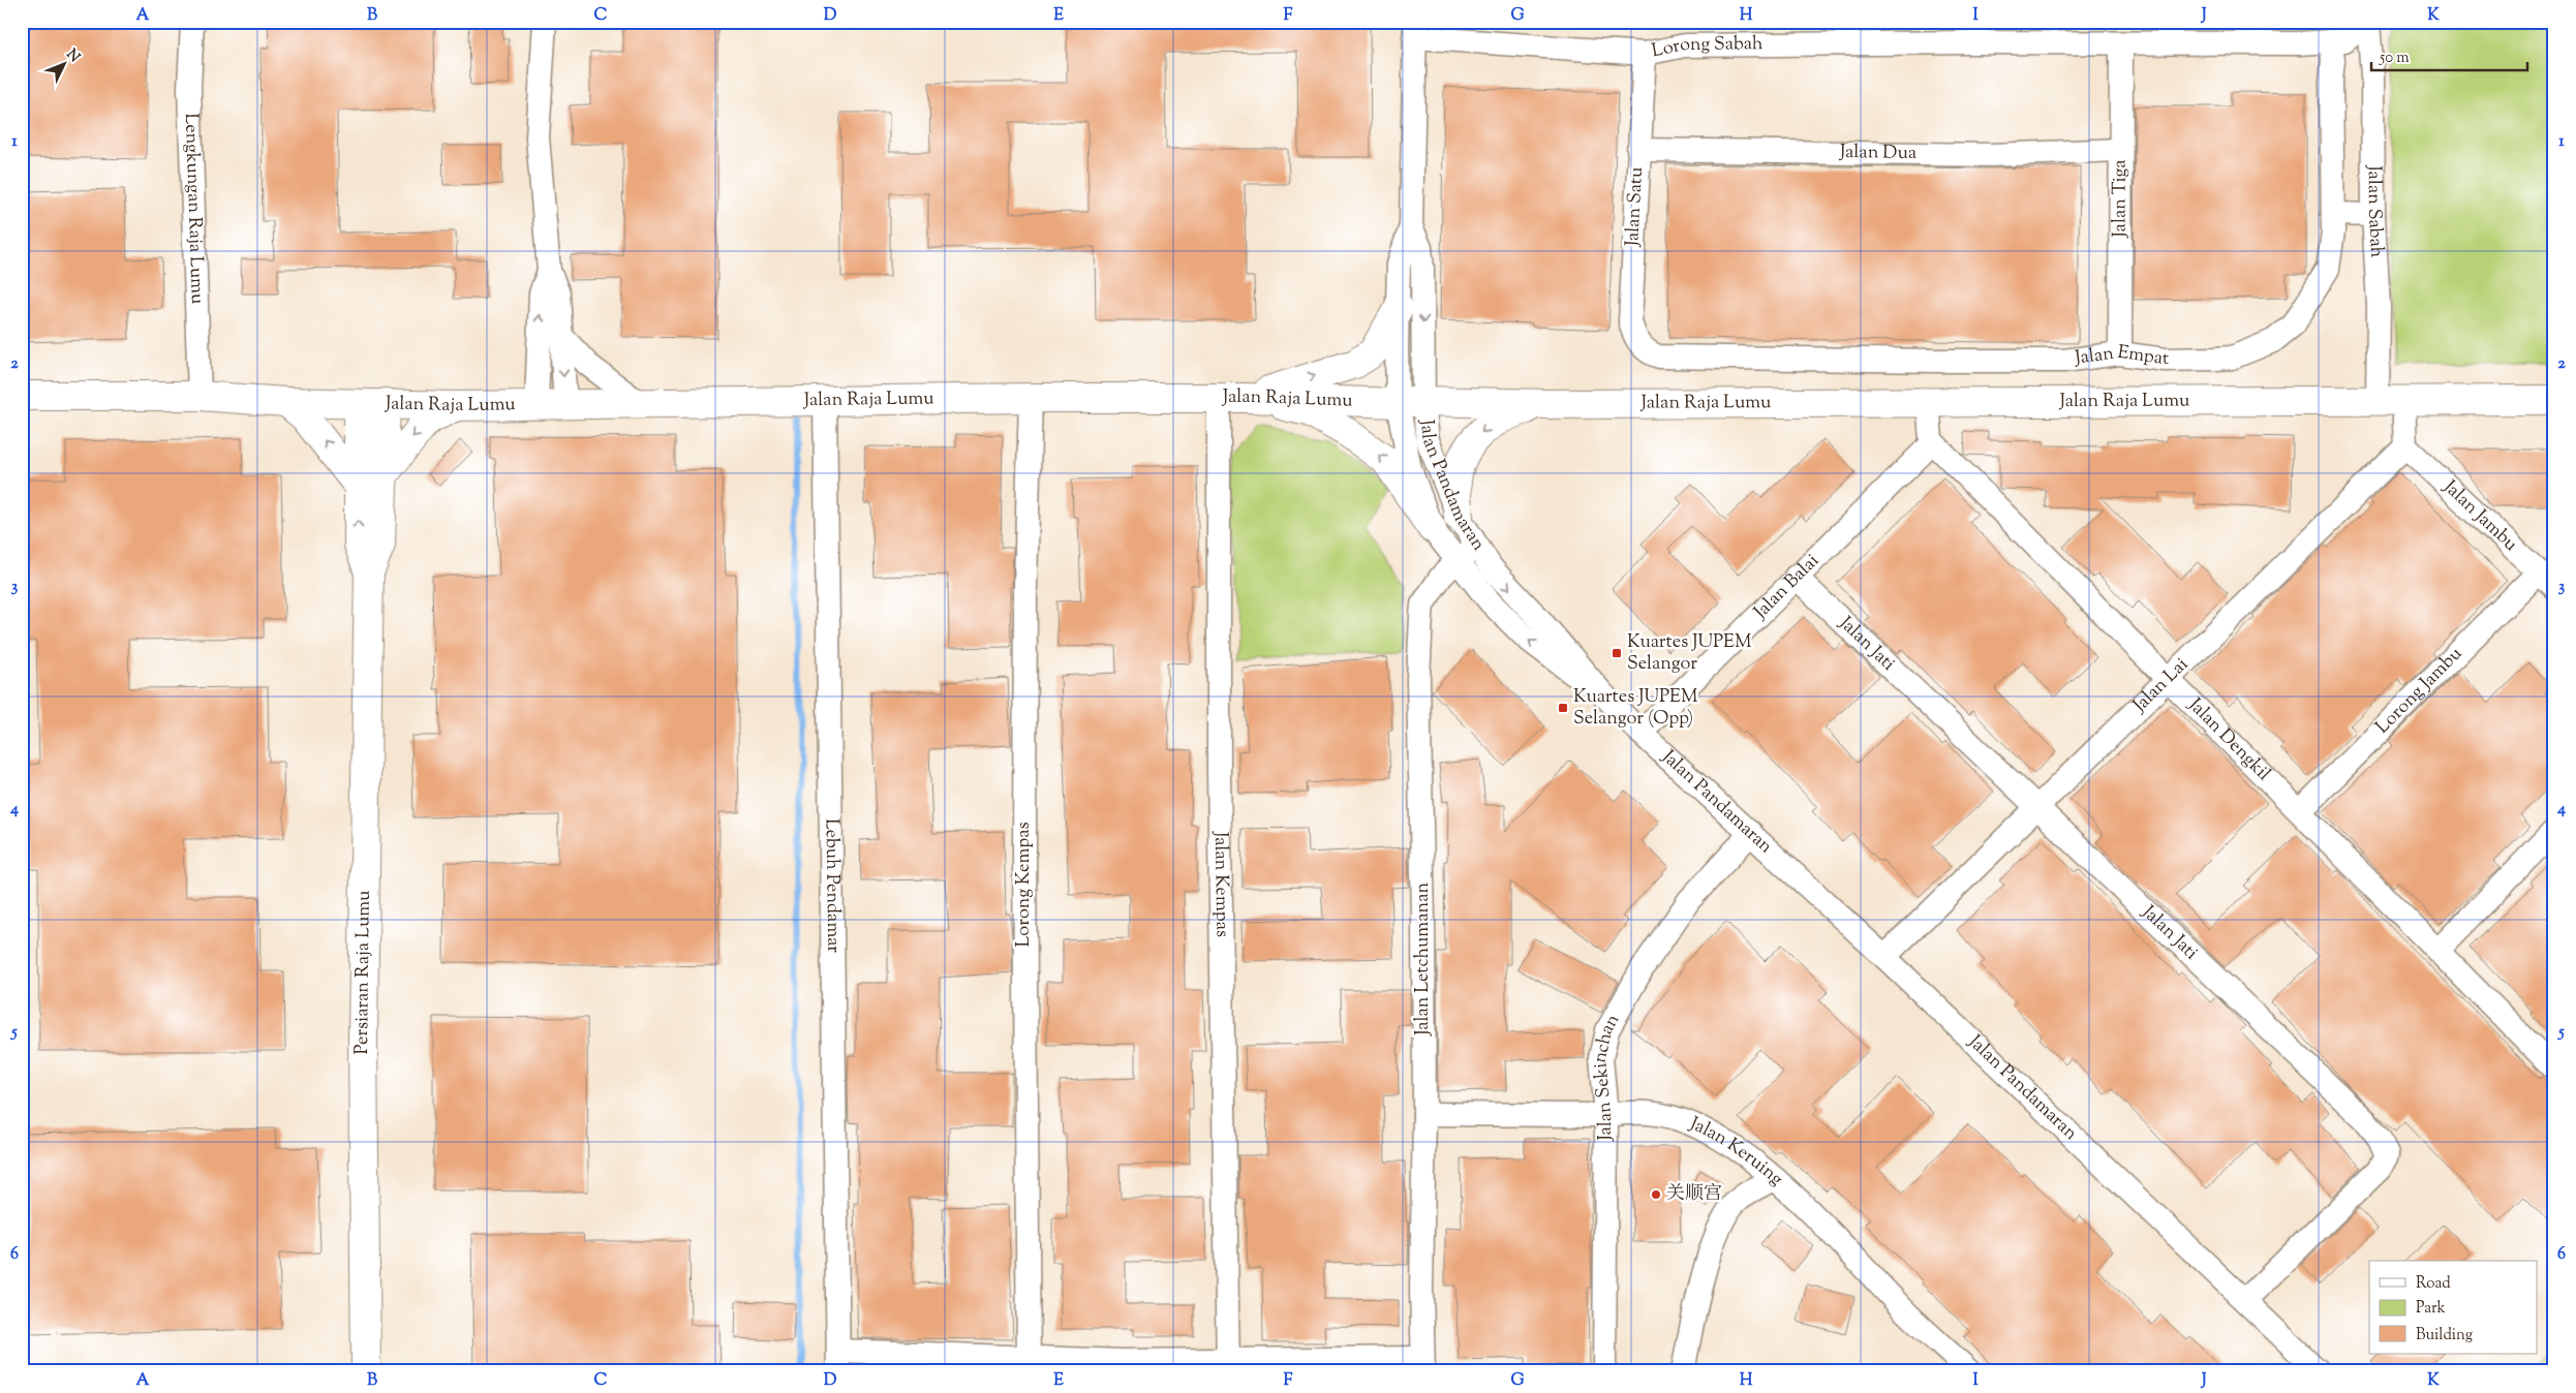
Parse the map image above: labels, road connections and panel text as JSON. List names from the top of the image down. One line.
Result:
{"streets":{"street":["Lorong Sabah","Jalan Dua","Jalan Tiga","Jalan Satu","Lengkungan Raja Lumu","Jalan Sabah","Jalan Empat","Jalan Raja Lumu","Jalan Pandamaran","Jalan Jambu","Jalan Balai","Jalan Jati","Jalan Lai","Lorong Jambu","Jalan Dengkil","Lorong Kempas","Jalan Kempas","Lebuh Pendamar","Jalan Letchumanan","Persiaran Raja Lumu","Jalan Sekinchan","Jalan Keruing"]},"crossings":[["Lorong Sabah","Jalan Tiga"],["Lorong Sabah","Jalan Satu"],["Lorong Sabah","Jalan Sabah"],["Lorong Sabah","Jalan Empat"],["Lorong Sabah","Jalan Pandamaran"],["Jalan Dua","Jalan Tiga"],["Jalan Dua","Jalan Satu"],["Jalan Tiga","Jalan Empat"],["Jalan Satu","Jalan Empat"],["Lengkungan Raja Lumu","Jalan Raja Lumu"],["Jalan Sabah","Jalan Raja Lumu"],["Jalan Raja Lumu","Jalan Pandamaran"],["Jalan Raja Lumu","Lorong Kempas"],["Jalan Raja Lumu","Jalan Kempas"],["Jalan Raja Lumu","Lebuh Pendamar"],["Jalan Raja Lumu","Persiaran Raja Lumu"],["Jalan Pandamaran","Jalan Balai"],["Jalan Pandamaran","Jalan Jati"],["Jalan Pandamaran","Jalan Lai"],["Jalan Pandamaran","Jalan Letchumanan"],["Jalan Pandamaran","Jalan Sekinchan"],["Jalan Jambu","Jalan Lai"],["Jalan Jambu","Lorong Jambu"],["Jalan Balai","Jalan Jati"],["Jalan Balai","Jalan Dengkil"],["Jalan Jati","Jalan Lai"],["Jalan Lai","Jalan Dengkil"],["Lorong Jambu","Jalan Dengkil"],["Jalan Letchumanan","Jalan Keruing"],["Jalan Sekinchan","Jalan Keruing"]],"places":{"transit":["Kuartes JUPEM Selangor","Kuartes JUPEM Selangor (Opp)"],"other":["关顺宫"]},"legend":["Road","Park","Building"],"scale_bar":"50 m","north":"top right","grid":{"columns":["A","B","C","D","E","F","G","H","I","J","K"],"rows":["1","2","3","4","5","6"]}}
